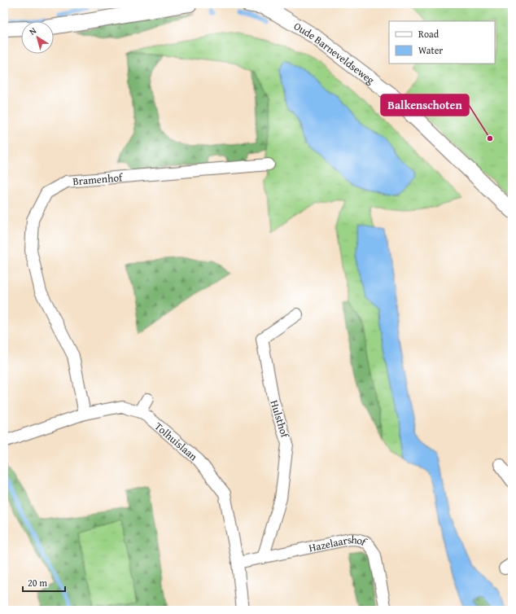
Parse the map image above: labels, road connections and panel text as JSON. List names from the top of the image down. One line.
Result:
{"streets":{"street":["Oude Barneveldseweg","Bramenhof","Hulsthof","Tolhuislaan","Hazelaarshof"]},"crossings":[["Bramenhof","Tolhuislaan"],["Hulsthof","Hazelaarshof"],["Tolhuislaan","Hazelaarshof"]],"places":["Balkenschoten"],"legend":["Road","Water"],"scale_bar":"20 m","north":"top left"}
